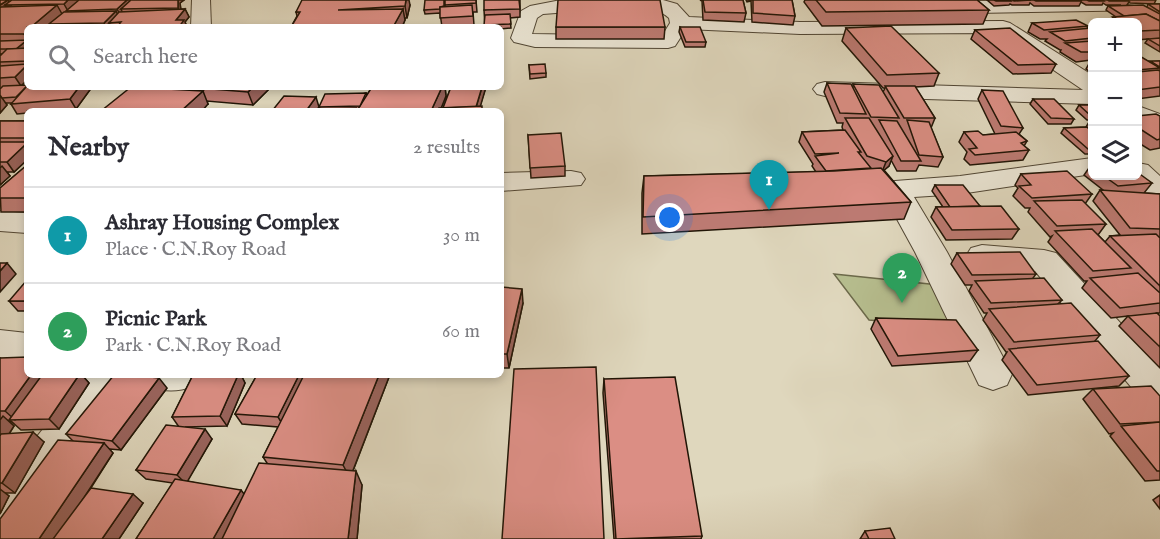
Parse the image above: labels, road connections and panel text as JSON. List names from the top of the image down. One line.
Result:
{"page":{"map_buttons":["+","−"],"search":"Search here","heading":["Nearby","2 results"],"pins":["1","2"],"list":[{"mark":"1","name":"Ashray Housing Complex","note":"Place · C.N.Roy Road","value":"30 m"},{"mark":"2","name":"Picnic Park","note":"Park · C.N.Roy Road","value":"60 m"}]}}
